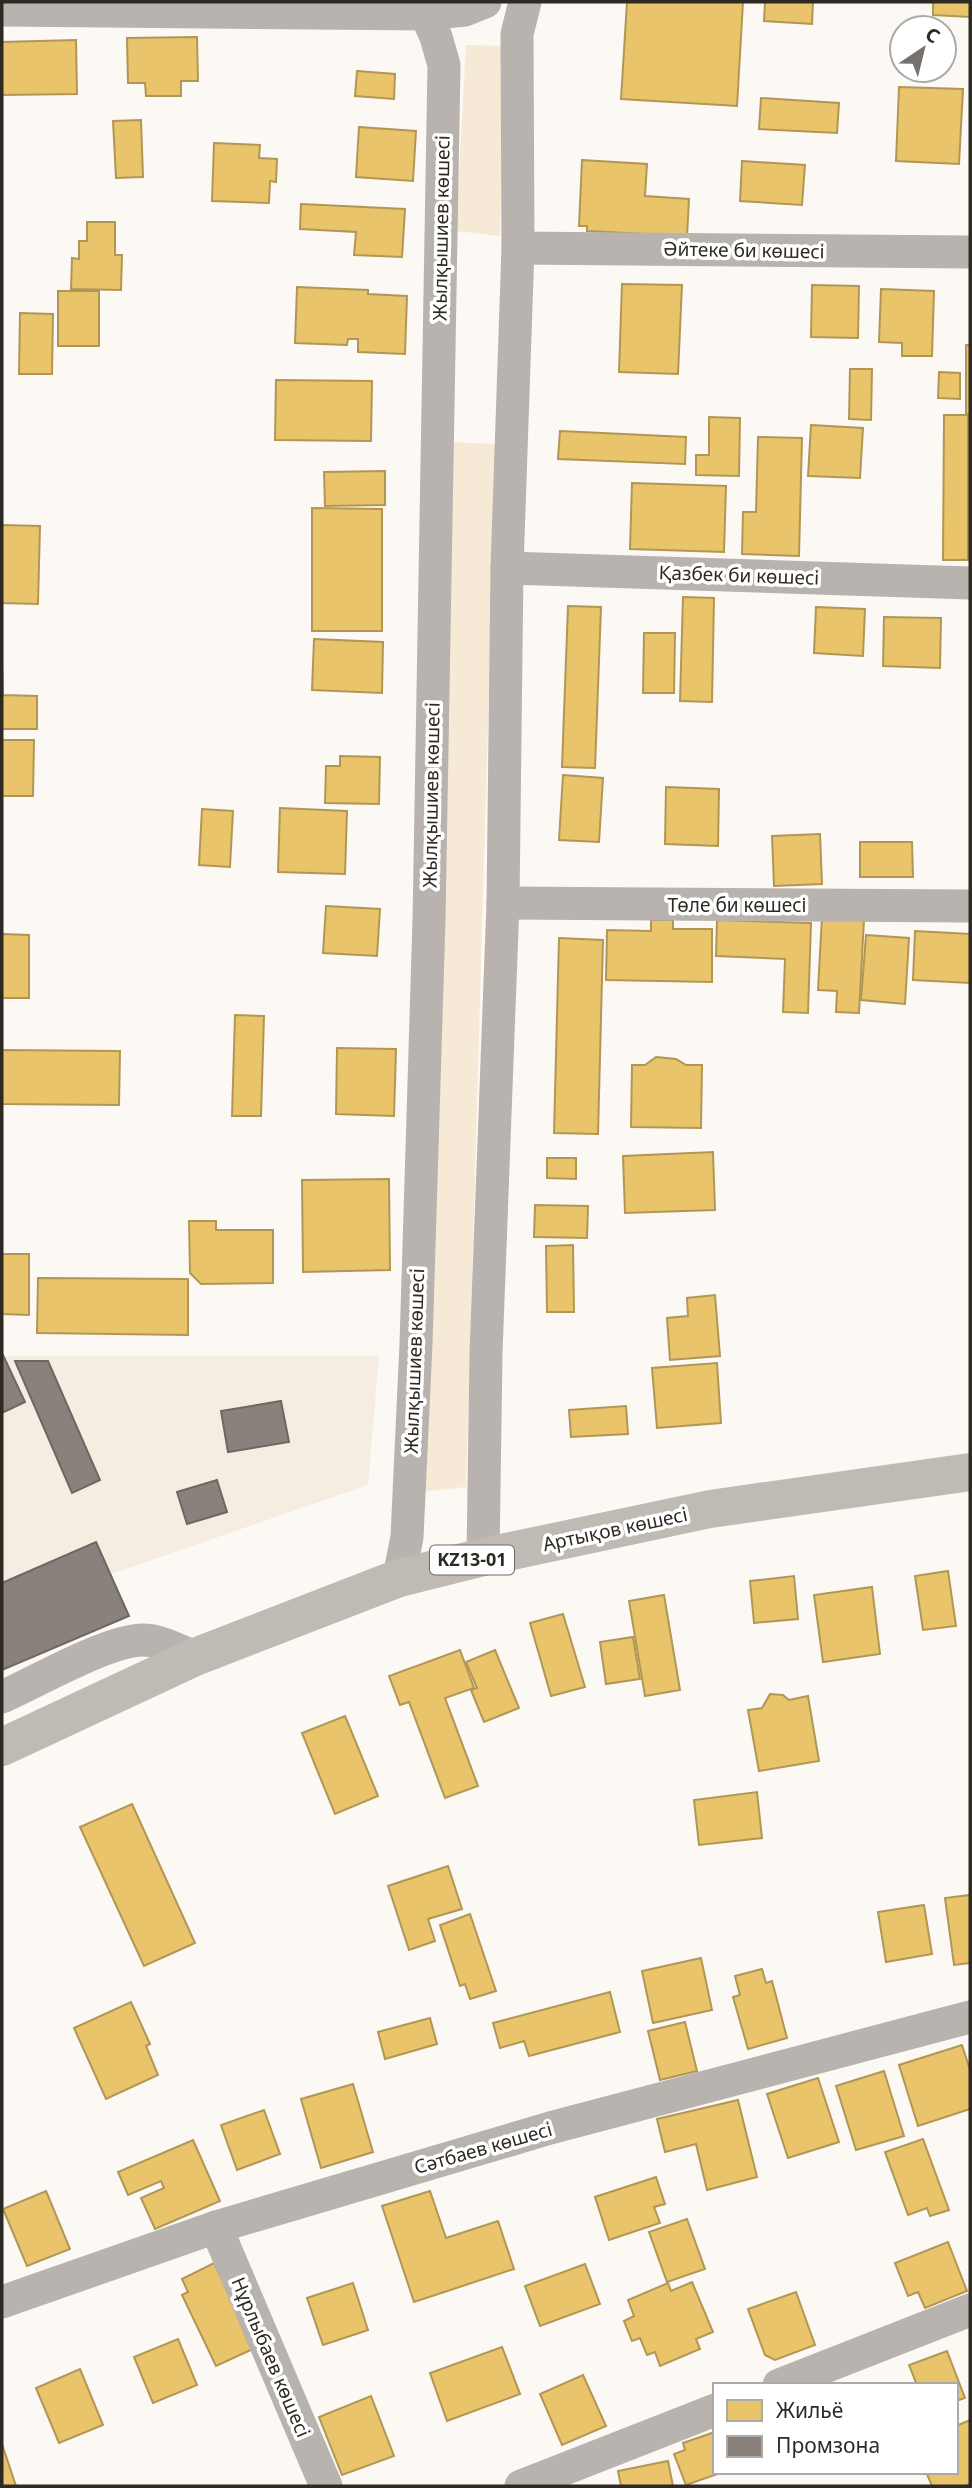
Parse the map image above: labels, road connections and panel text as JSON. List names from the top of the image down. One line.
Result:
{"streets":{"highway":["Артықов көшесі","KZ13-01"],"street":["Жылқышиев көшесі","Әйтеке би көшесі","Қазбек би көшесі","Төле би көшесі","Сәтбаев көшесі","Нұрлыбаев көшесі"]},"crossings":[["Жылқышиев көшесі","Артықов көшесі"],["Сәтбаев көшесі","Нұрлыбаев көшесі"]],"legend":["Жильё","Промзона"],"north":"top right"}
